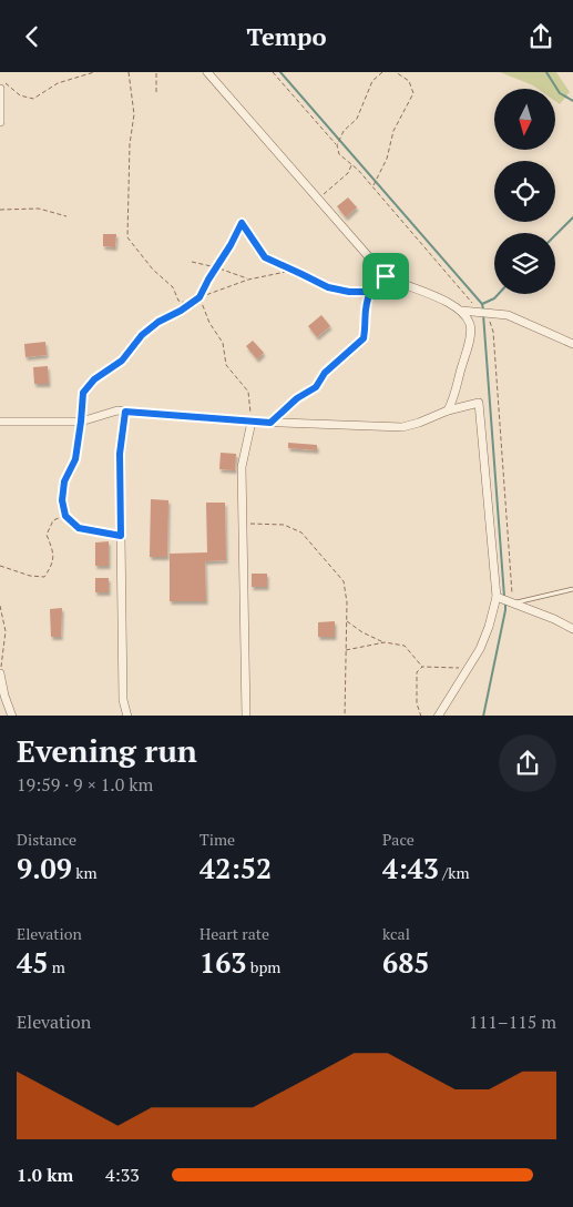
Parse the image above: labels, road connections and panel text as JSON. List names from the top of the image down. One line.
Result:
{"north":"bottom","page":{"header":"Tempo","heading":["Evening run","19:59 · 9 × 1.0 km"],"stats":[["Distance","9.09 km"],["Time","42:52"],["Pace","4:43 /km"],["Elevation","45 m"],["Heart rate","163 bpm"],["kcal","685"]],"chart":["Elevation","111–115 m"],"list":[{"name":"1.0 km","note":"4:33"}]}}
